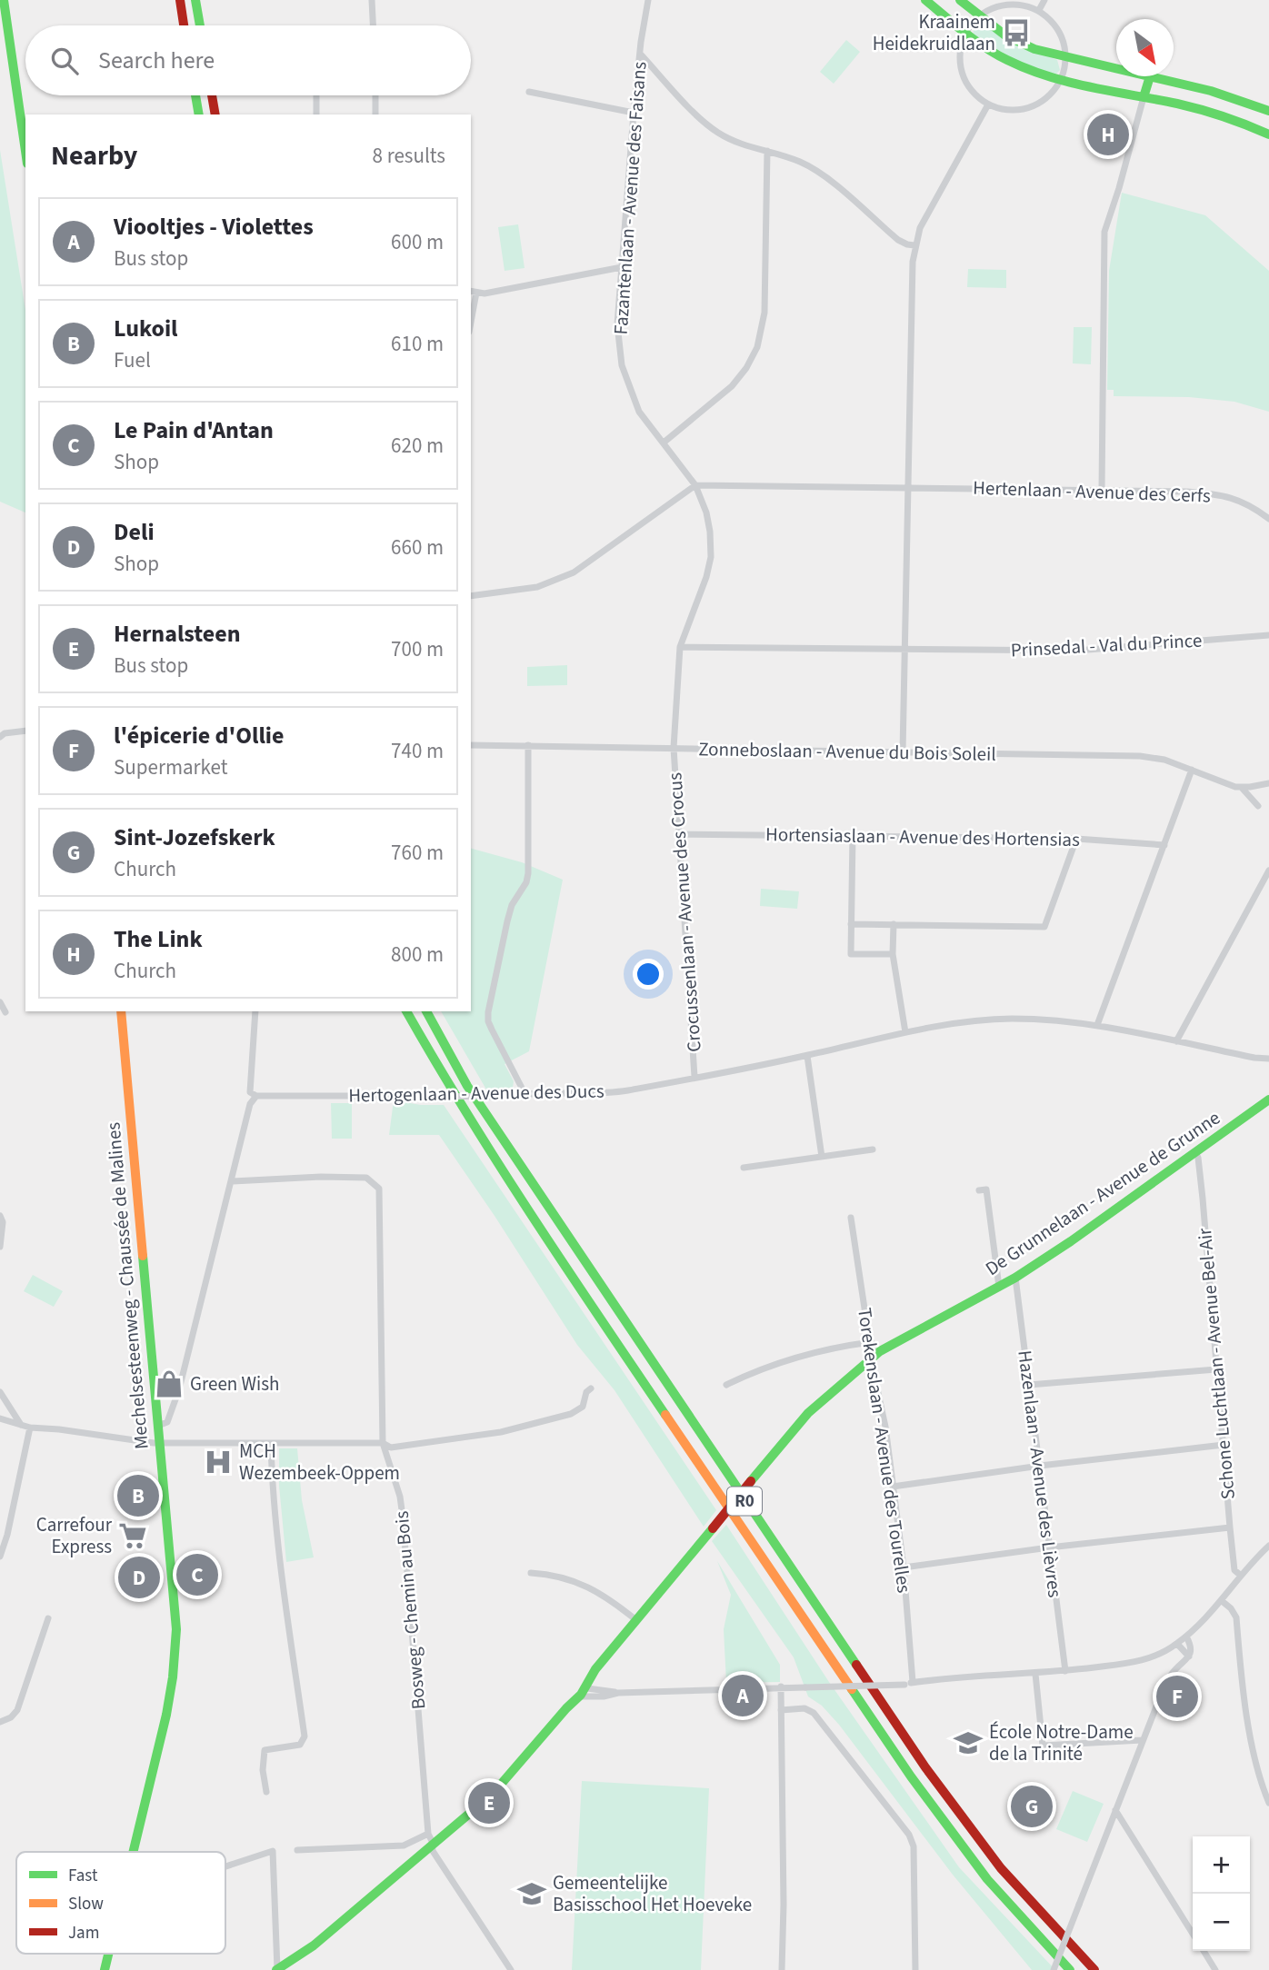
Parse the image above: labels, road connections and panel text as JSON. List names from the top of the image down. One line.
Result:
{"streets":{"main road":["De Grunnelaan - Avenue de Grunne","Mechelsesteenweg - Chaussée de Malines","R0"],"street":["Fazantenlaan - Avenue des Faisans","Hertenlaan - Avenue des Cerfs","Prinsedal - Val du Prince","Zonneboslaan - Avenue du Bois Soleil","Hortensiaslaan - Avenue des Hortensias","Crocussenlaan - Avenue des Crocus","Hertogenlaan - Avenue des Ducs","Schone Luchtlaan - Avenue Bel-Air","Torekenslaan - Avenue des Tourelles","Hazenlaan - Avenue des Lièvres","Bosweg - Chemin au Bois"]},"crossings":[["Fazantenlaan - Avenue des Faisans","Hertenlaan - Avenue des Cerfs"],["Fazantenlaan - Avenue des Faisans","Prinsedal - Val du Prince"],["Fazantenlaan - Avenue des Faisans","Zonneboslaan - Avenue du Bois Soleil"],["Fazantenlaan - Avenue des Faisans","Crocussenlaan - Avenue des Crocus"],["Zonneboslaan - Avenue du Bois Soleil","Crocussenlaan - Avenue des Crocus"],["Hortensiaslaan - Avenue des Hortensias","Crocussenlaan - Avenue des Crocus"],["Crocussenlaan - Avenue des Crocus","Hertogenlaan - Avenue des Ducs"],["De Grunnelaan - Avenue de Grunne","Schone Luchtlaan - Avenue Bel-Air"],["De Grunnelaan - Avenue de Grunne","Torekenslaan - Avenue des Tourelles"],["De Grunnelaan - Avenue de Grunne","Hazenlaan - Avenue des Lièvres"],["De Grunnelaan - Avenue de Grunne","Bosweg - Chemin au Bois"]],"places":{"bus stop":["Kraainem Heidekruidlaan"],"shop":["Green Wish"],"hospital":["MCH Wezembeek-Oppem"],"supermarket":["Carrefour Express"],"school or university":["École Notre-Dame de la Trinité","Gemeentelijke Basisschool Het Hoeveke"]},"legend":["Fast","Slow","Jam"],"north":"bottom right","page":{"search":"Search here","pins":["H","B","C","D","A","F","E","G"],"heading":["Nearby","8 results"],"list":[{"mark":"A","name":"Viooltjes - Violettes","note":"Bus stop","value":"600 m"},{"mark":"B","name":"Lukoil","note":"Fuel","value":"610 m"},{"mark":"C","name":"Le Pain d'Antan","note":"Shop","value":"620 m"},{"mark":"D","name":"Deli","note":"Shop","value":"660 m"},{"mark":"E","name":"Hernalsteen","note":"Bus stop","value":"700 m"},{"mark":"F","name":"l'épicerie d'Ollie","note":"Supermarket","value":"740 m"},{"mark":"G","name":"Sint-Jozefskerk","note":"Church","value":"760 m"},{"mark":"H","name":"The Link","note":"Church","value":"800 m"}],"map_buttons":["+","−"]}}
